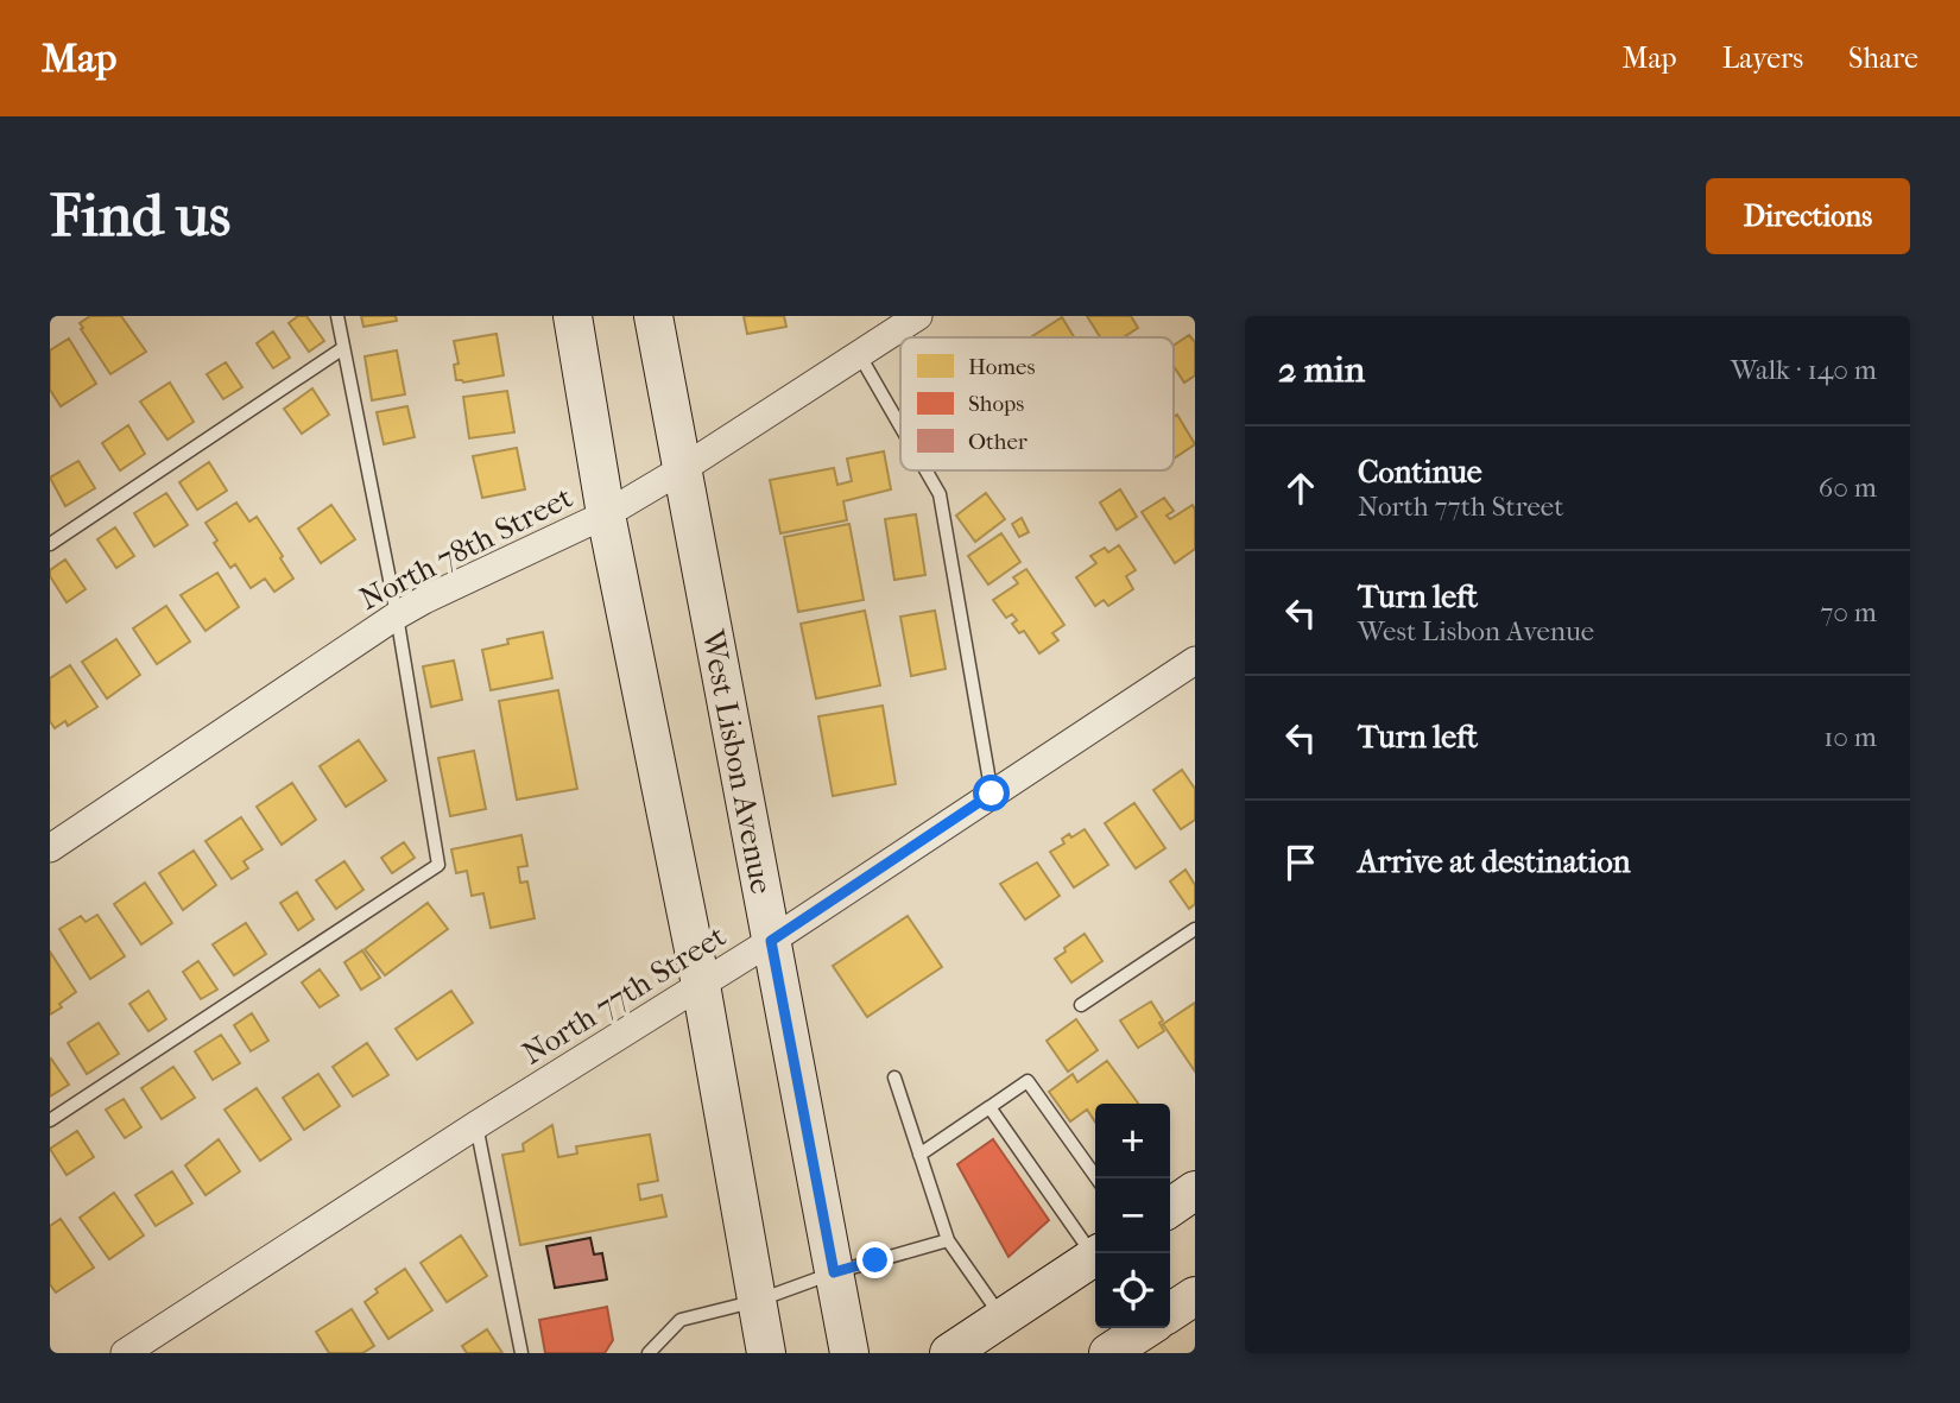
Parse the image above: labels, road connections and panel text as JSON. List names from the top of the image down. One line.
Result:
{"streets":{"main road":["West Lisbon Avenue"],"street":["North 78th Street","North 77th Street"]},"crossings":[["North 78th Street","West Lisbon Avenue"],["West Lisbon Avenue","North 77th Street"]],"legend":["Homes","Shops","Other"],"page":{"header":"Map","nav":["Map","Layers","Share"],"buttons":"Directions","title":"Find us","heading":["2 min","Walk · 140 m"],"list":[["Continue","North 77th Street","60 m"],["Turn left","West Lisbon Avenue","70 m"],["Turn left","10 m"],"Arrive at destination"],"map_buttons":["+","−"]}}
